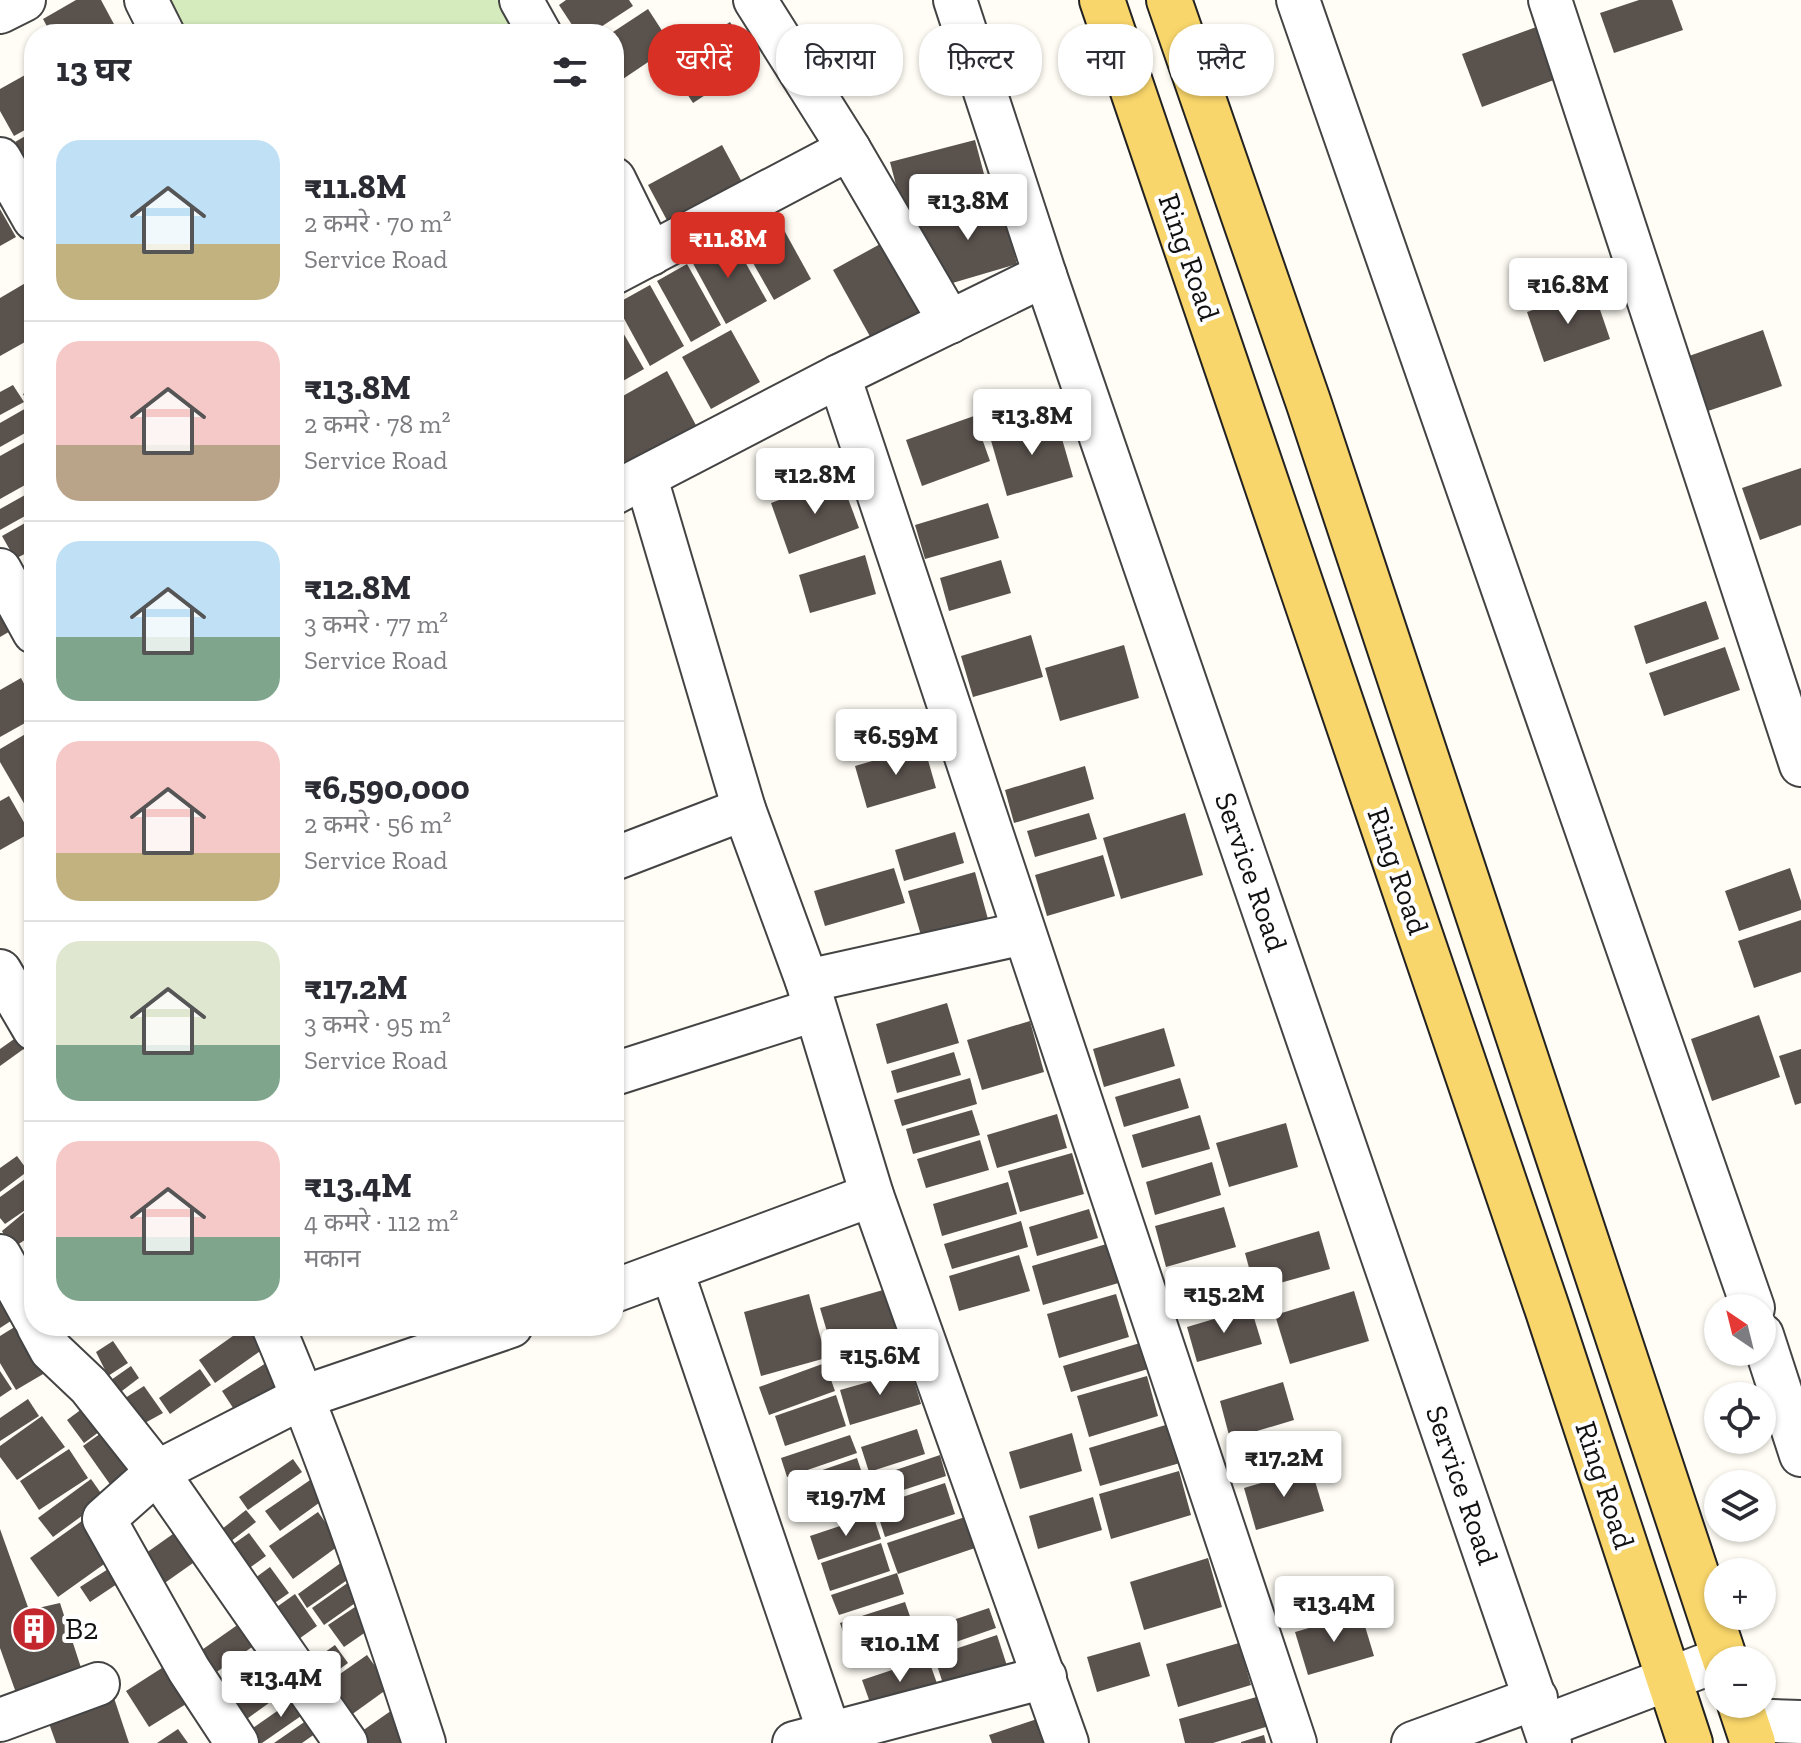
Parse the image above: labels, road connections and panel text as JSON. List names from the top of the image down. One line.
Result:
{"streets":{"main road":["Ring Road"],"street":["Service Road"]},"places":{"building":["B2"]},"north":"top left","page":{"chip":["खरीदें","किराया","फ़िल्टर","नया","फ़्लैट"],"heading":"13 घर","list":[{"name":"₹11.8M","note":"2 कमरे · 70 m² · Service Road"},{"name":"₹13.8M","note":"2 कमरे · 78 m² · Service Road"},{"name":"₹12.8M","note":"3 कमरे · 77 m² · Service Road"},{"name":"₹6,590,000","note":"2 कमरे · 56 m² · Service Road"},{"name":"₹17.2M","note":"3 कमरे · 95 m² · Service Road"},{"name":"₹13.4M","note":"4 कमरे · 112 m² · मकान"}],"price":["₹13.8M","₹11.8M","₹16.8M","₹13.8M","₹12.8M","₹6.59M","₹15.2M","₹15.6M","₹17.2M","₹19.7M","₹13.4M","₹10.1M","₹13.4M"],"map_buttons":["+","−"]}}
